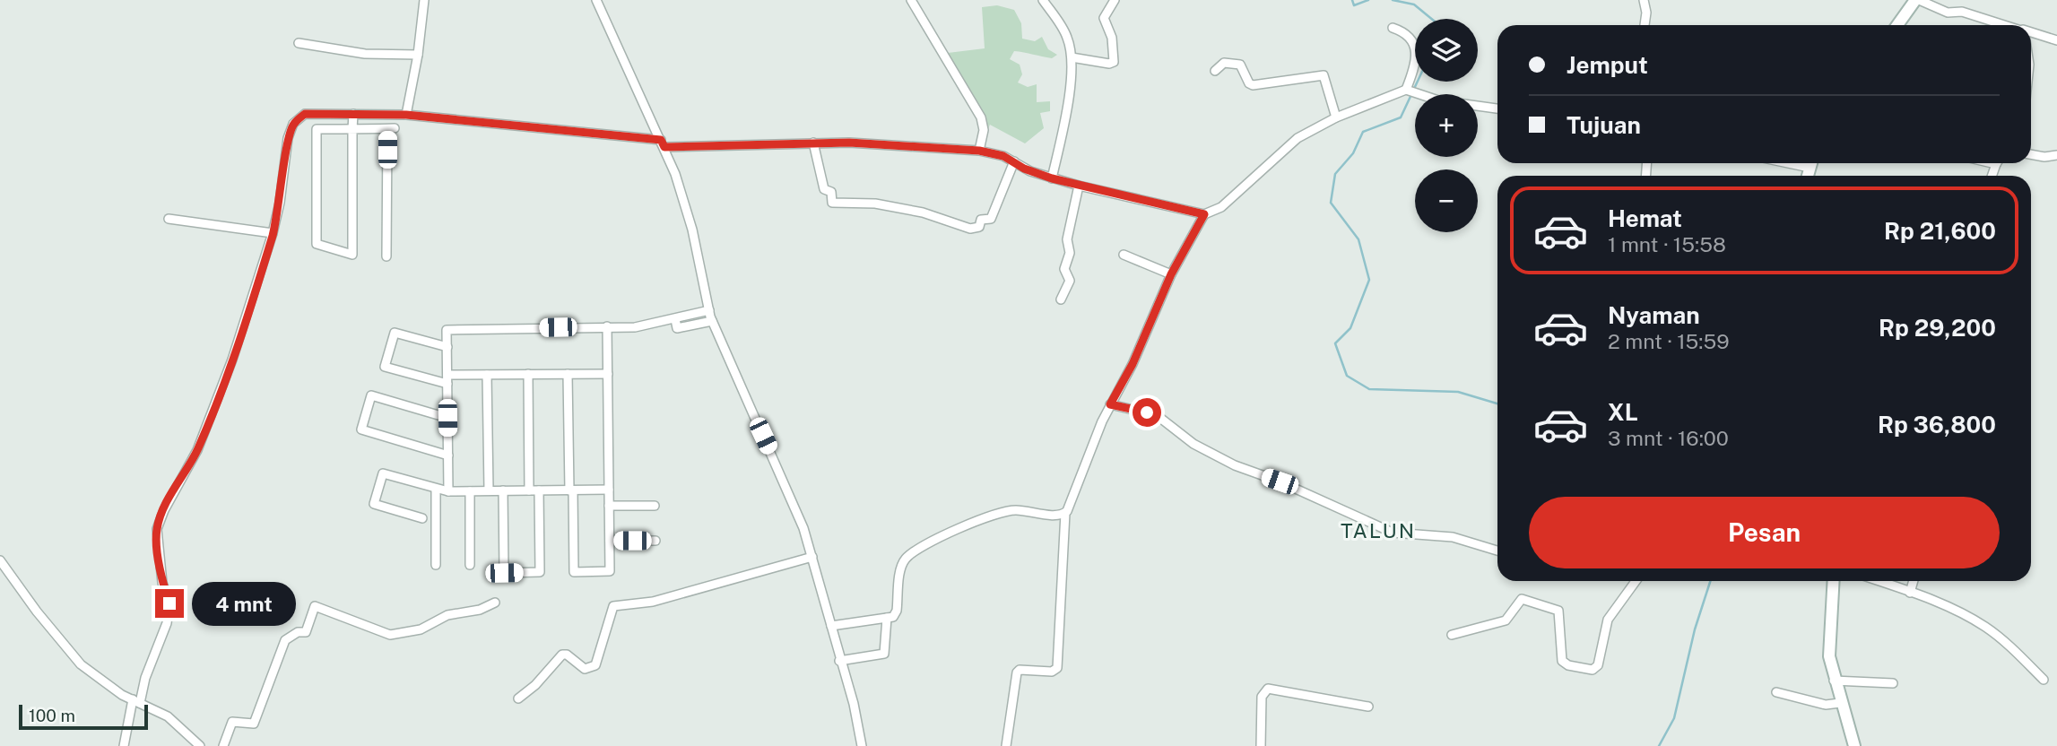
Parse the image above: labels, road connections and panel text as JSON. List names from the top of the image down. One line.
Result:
{"districts":["TALUN"],"scale_bar":"100 m","page":{"map_buttons":["+","−"],"banner":["Jemput","Tujuan"],"list":[{"name":"Hemat","note":"1 mnt · 15:58","value":"Rp 21,600"},{"name":"Nyaman","note":"2 mnt · 15:59","value":"Rp 29,200"},{"name":"XL","note":"3 mnt · 16:00","value":"Rp 36,800"}],"buttons":"Pesan","bubble":"4 mnt","scale":"100 m"}}
